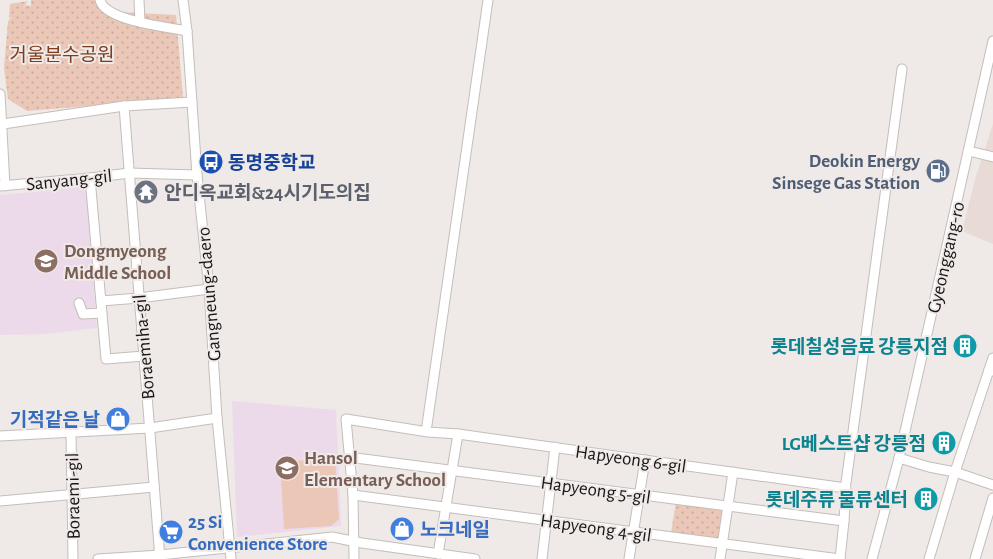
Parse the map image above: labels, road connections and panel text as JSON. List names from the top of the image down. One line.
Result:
{"streets":{"street":["Sanyang-gil","Gyeonggang-ro","Gangneung-daero","Boraemiha-gil","Hapyeong 6-gil","Hapyeong 5-gil","Boraemi-gil","Hapyeong 4-gil"]},"crossings":[["Sanyang-gil","Gangneung-daero"],["Sanyang-gil","Boraemiha-gil"],["Hapyeong 6-gil","Hapyeong 5-gil"],["Hapyeong 6-gil","Hapyeong 4-gil"]],"parks":["거울분수공원"],"places":{"bus stop":["동명중학교"],"fuel station":["Deokin Energy Sinsege Gas Station"],"temple":["안디옥교회&24시기도의집"],"school or university":["Dongmyeong Middle School","Hansol Elementary School"],"building":["롯데칠성음료 강릉지점","LG베스트샵 강릉점","롯데주류 물류센터"],"shop":["기적같은 날","노크네일"],"supermarket":["25 Si Convenience Store"]}}
